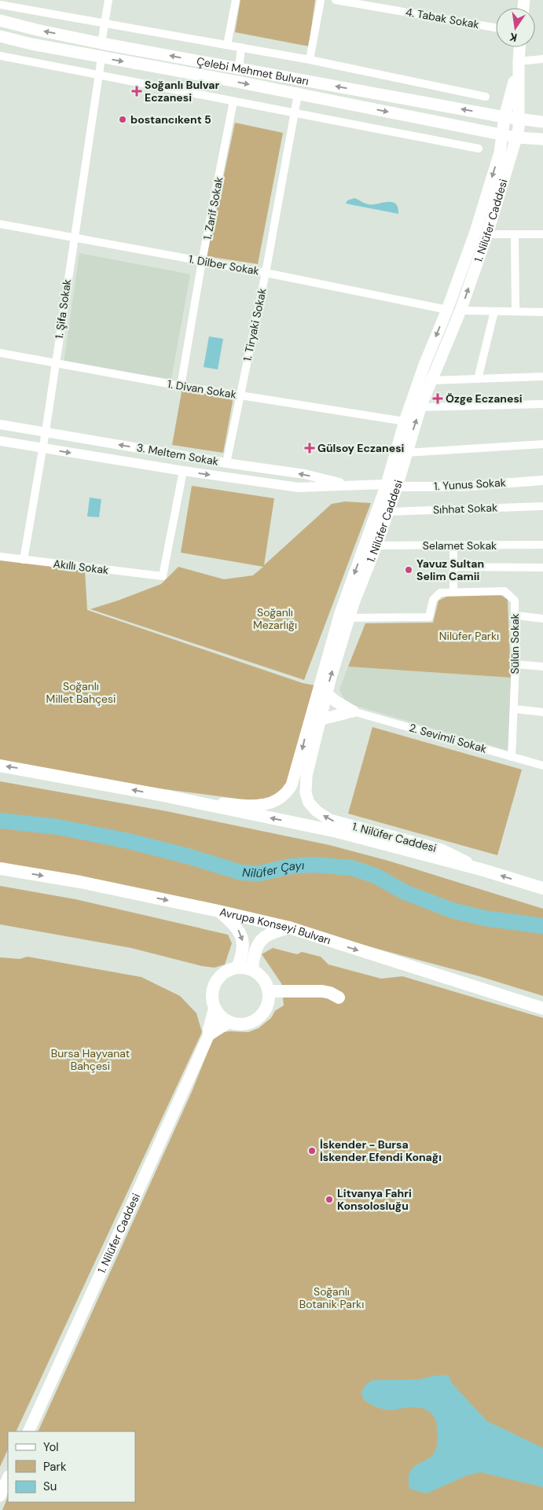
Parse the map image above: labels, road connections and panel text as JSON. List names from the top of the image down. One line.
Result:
{"streets":{"main road":["Çelebi Mehmet Bulvarı","1. Nilüfer Caddesi","Avrupa Konseyi Bulvarı"],"street":["4. Tabak Sokak","1. Zarif Sokak","1. Dilber Sokak","1. Şifa Sokak","1. Tiryaki Sokak","1. Divan Sokak","3. Meltem Sokak","1. Yunus Sokak","Sıhhat Sokak","Selamet Sokak","Akıllı Sokak","Sülün Sokak","2. Sevimli Sokak"]},"crossings":[["Çelebi Mehmet Bulvarı","1. Nilüfer Caddesi"],["Çelebi Mehmet Bulvarı","1. Şifa Sokak"],["Çelebi Mehmet Bulvarı","1. Tiryaki Sokak"],["1. Zarif Sokak","1. Dilber Sokak"],["1. Zarif Sokak","1. Divan Sokak"],["1. Nilüfer Caddesi","1. Dilber Sokak"],["1. Nilüfer Caddesi","1. Divan Sokak"],["1. Nilüfer Caddesi","3. Meltem Sokak"],["1. Nilüfer Caddesi","1. Yunus Sokak"],["1. Nilüfer Caddesi","Sıhhat Sokak"],["1. Nilüfer Caddesi","Selamet Sokak"],["1. Nilüfer Caddesi","Sülün Sokak"],["1. Dilber Sokak","1. Şifa Sokak"],["1. Dilber Sokak","1. Tiryaki Sokak"],["1. Şifa Sokak","1. Divan Sokak"],["1. Şifa Sokak","3. Meltem Sokak"],["1. Şifa Sokak","Akıllı Sokak"],["1. Tiryaki Sokak","1. Divan Sokak"],["1. Tiryaki Sokak","3. Meltem Sokak"],["3. Meltem Sokak","1. Yunus Sokak"],["3. Meltem Sokak","Akıllı Sokak"],["Sülün Sokak","2. Sevimli Sokak"]],"water":["Nilüfer Çayı"],"parks":["Soğanlı Mezarlığı","Nilüfer Parkı","Soğanlı Millet Bahçesi","Bursa Hayvanat Bahçesi","Soğanlı Botanik Parkı"],"places":{"health":["Soğanlı Bulvar Eczanesi","Özge Eczanesi","Gülsoy Eczanesi"],"other":["bostancıkent 5","Yavuz Sultan Selim Camii","İskender - Bursa İskender Efendi Konağı","Litvanya Fahri Konsolosluğu"]},"legend":["Yol","Park","Su"],"north":"bottom"}
